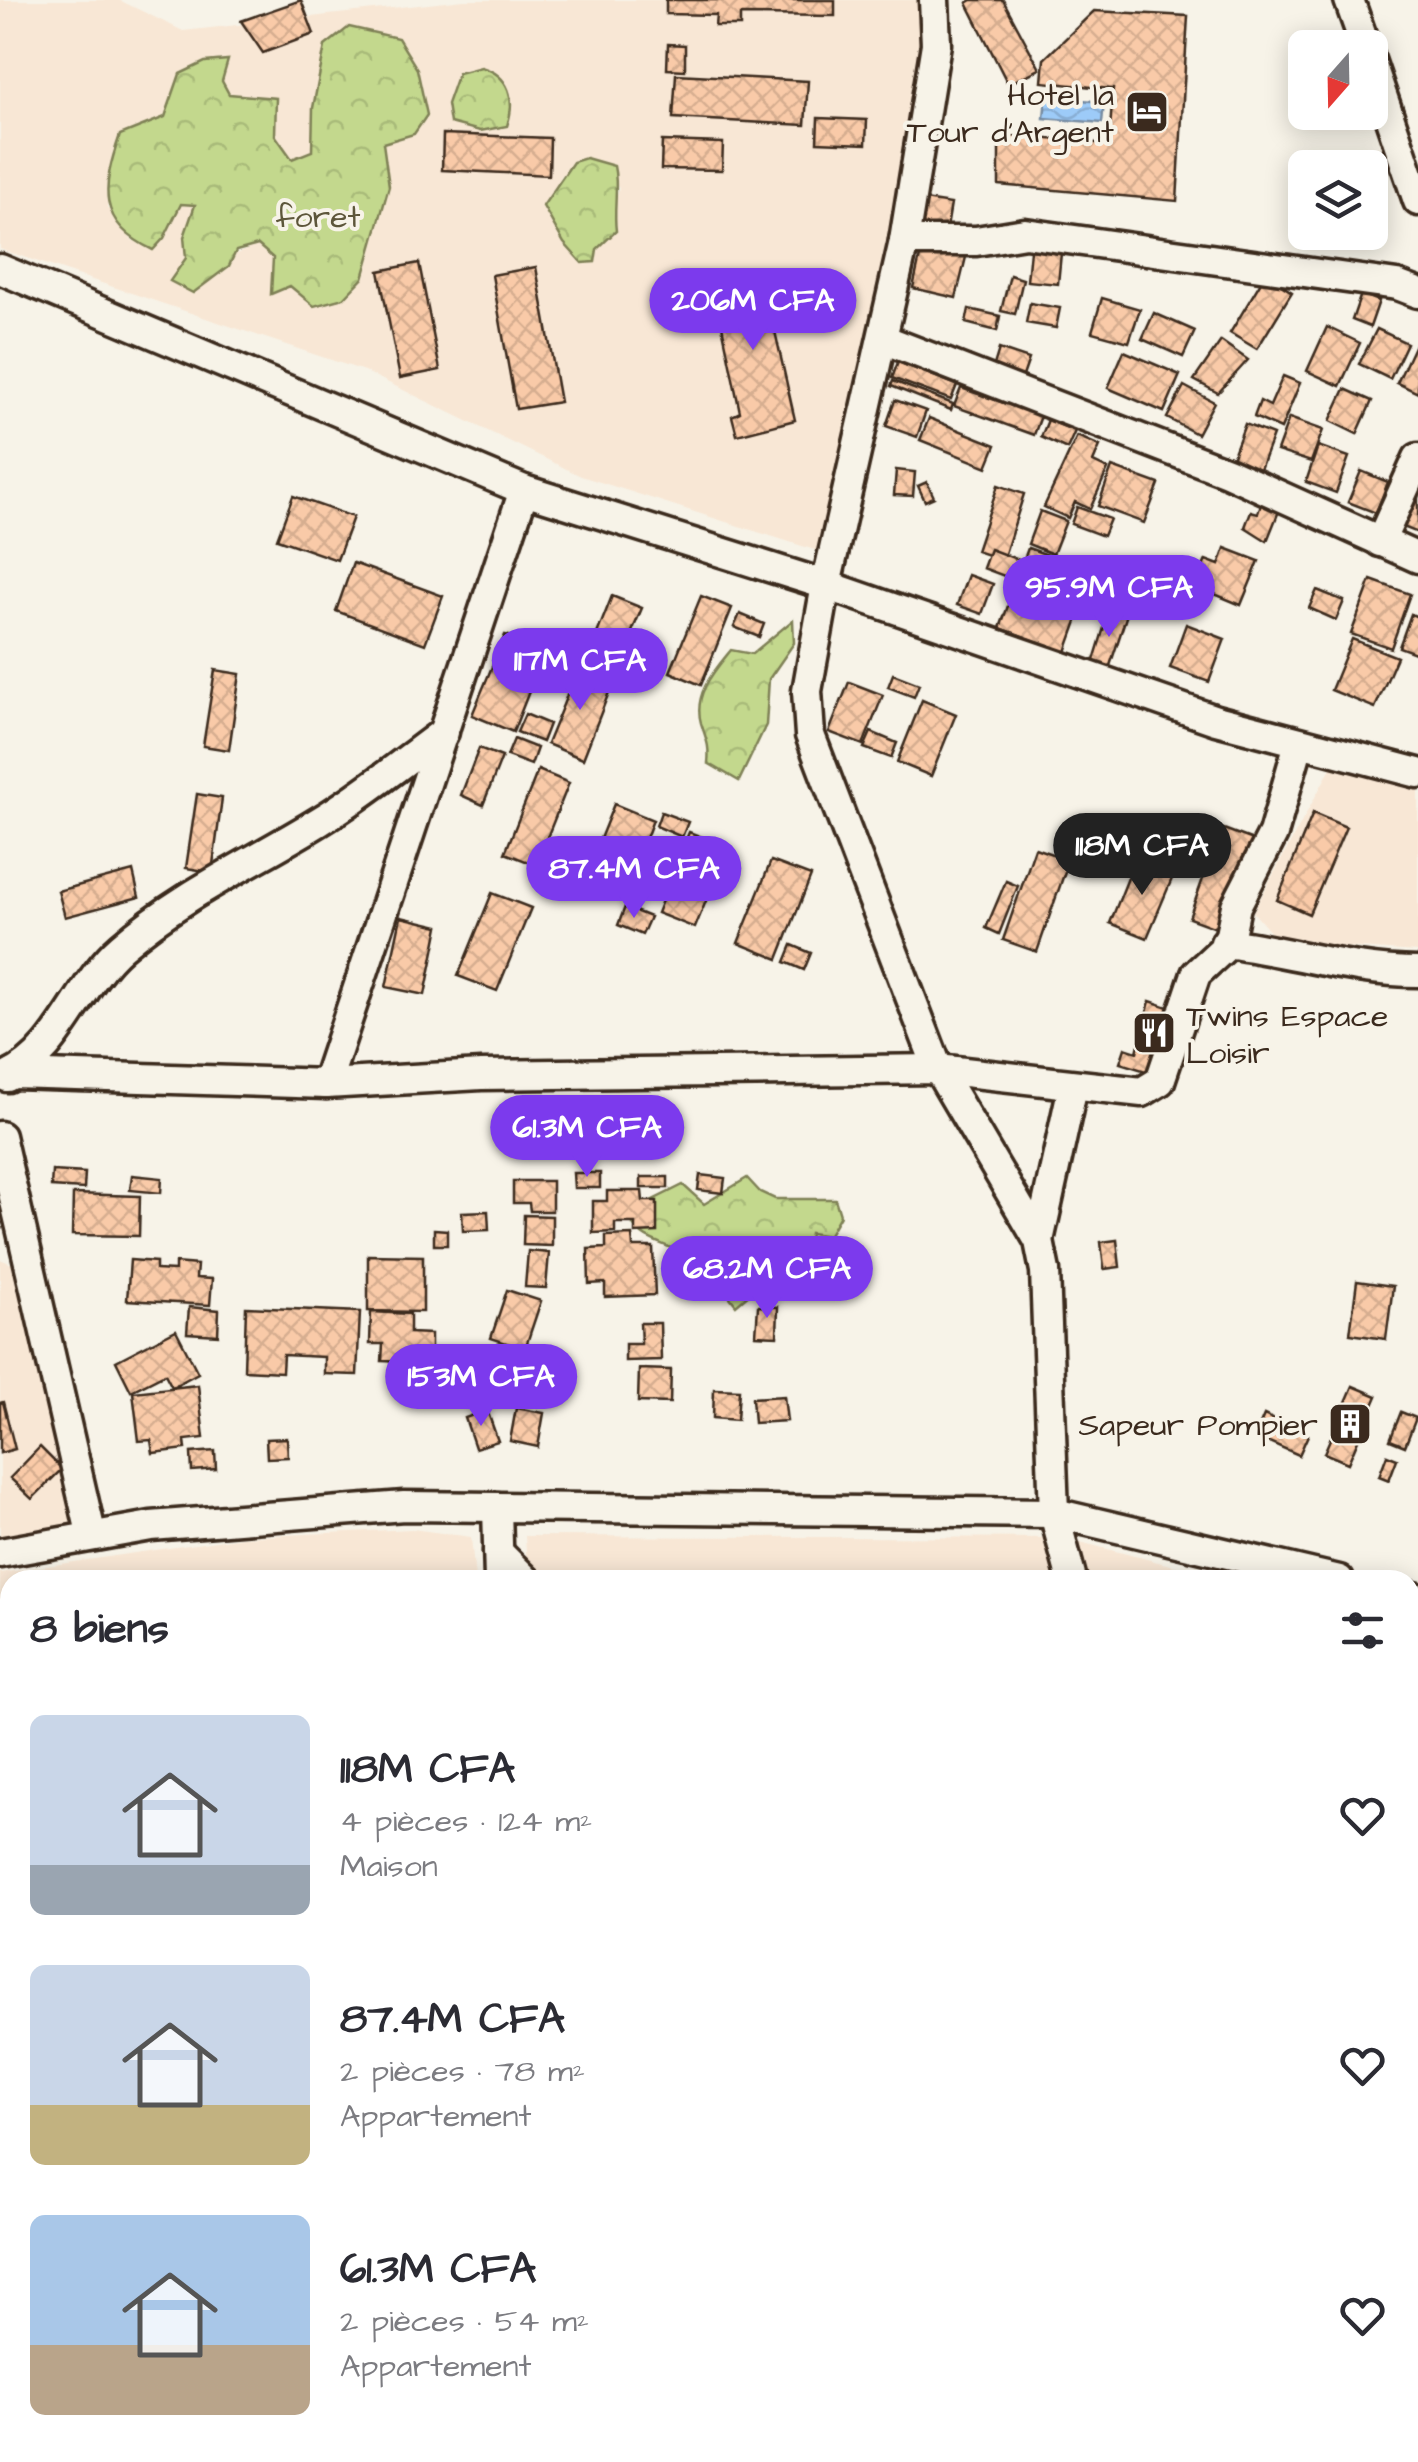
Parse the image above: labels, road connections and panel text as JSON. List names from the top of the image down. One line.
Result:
{"parks":["foret"],"places":{"hotel":["Hotel la Tour d'Argent"],"restaurant":["Twins Espace Loisir"],"building":["Sapeur Pompier"]},"north":"bottom","page":{"price":["206M CFA","95.9M CFA","117M CFA","118M CFA","87.4M CFA","61.3M CFA","68.2M CFA","153M CFA"],"heading":"8 biens","list":[{"name":"118M CFA","note":"4 pièces · 124 m² · Maison"},{"name":"87.4M CFA","note":"2 pièces · 78 m² · Appartement"},{"name":"61.3M CFA","note":"2 pièces · 54 m² · Appartement"}]}}
